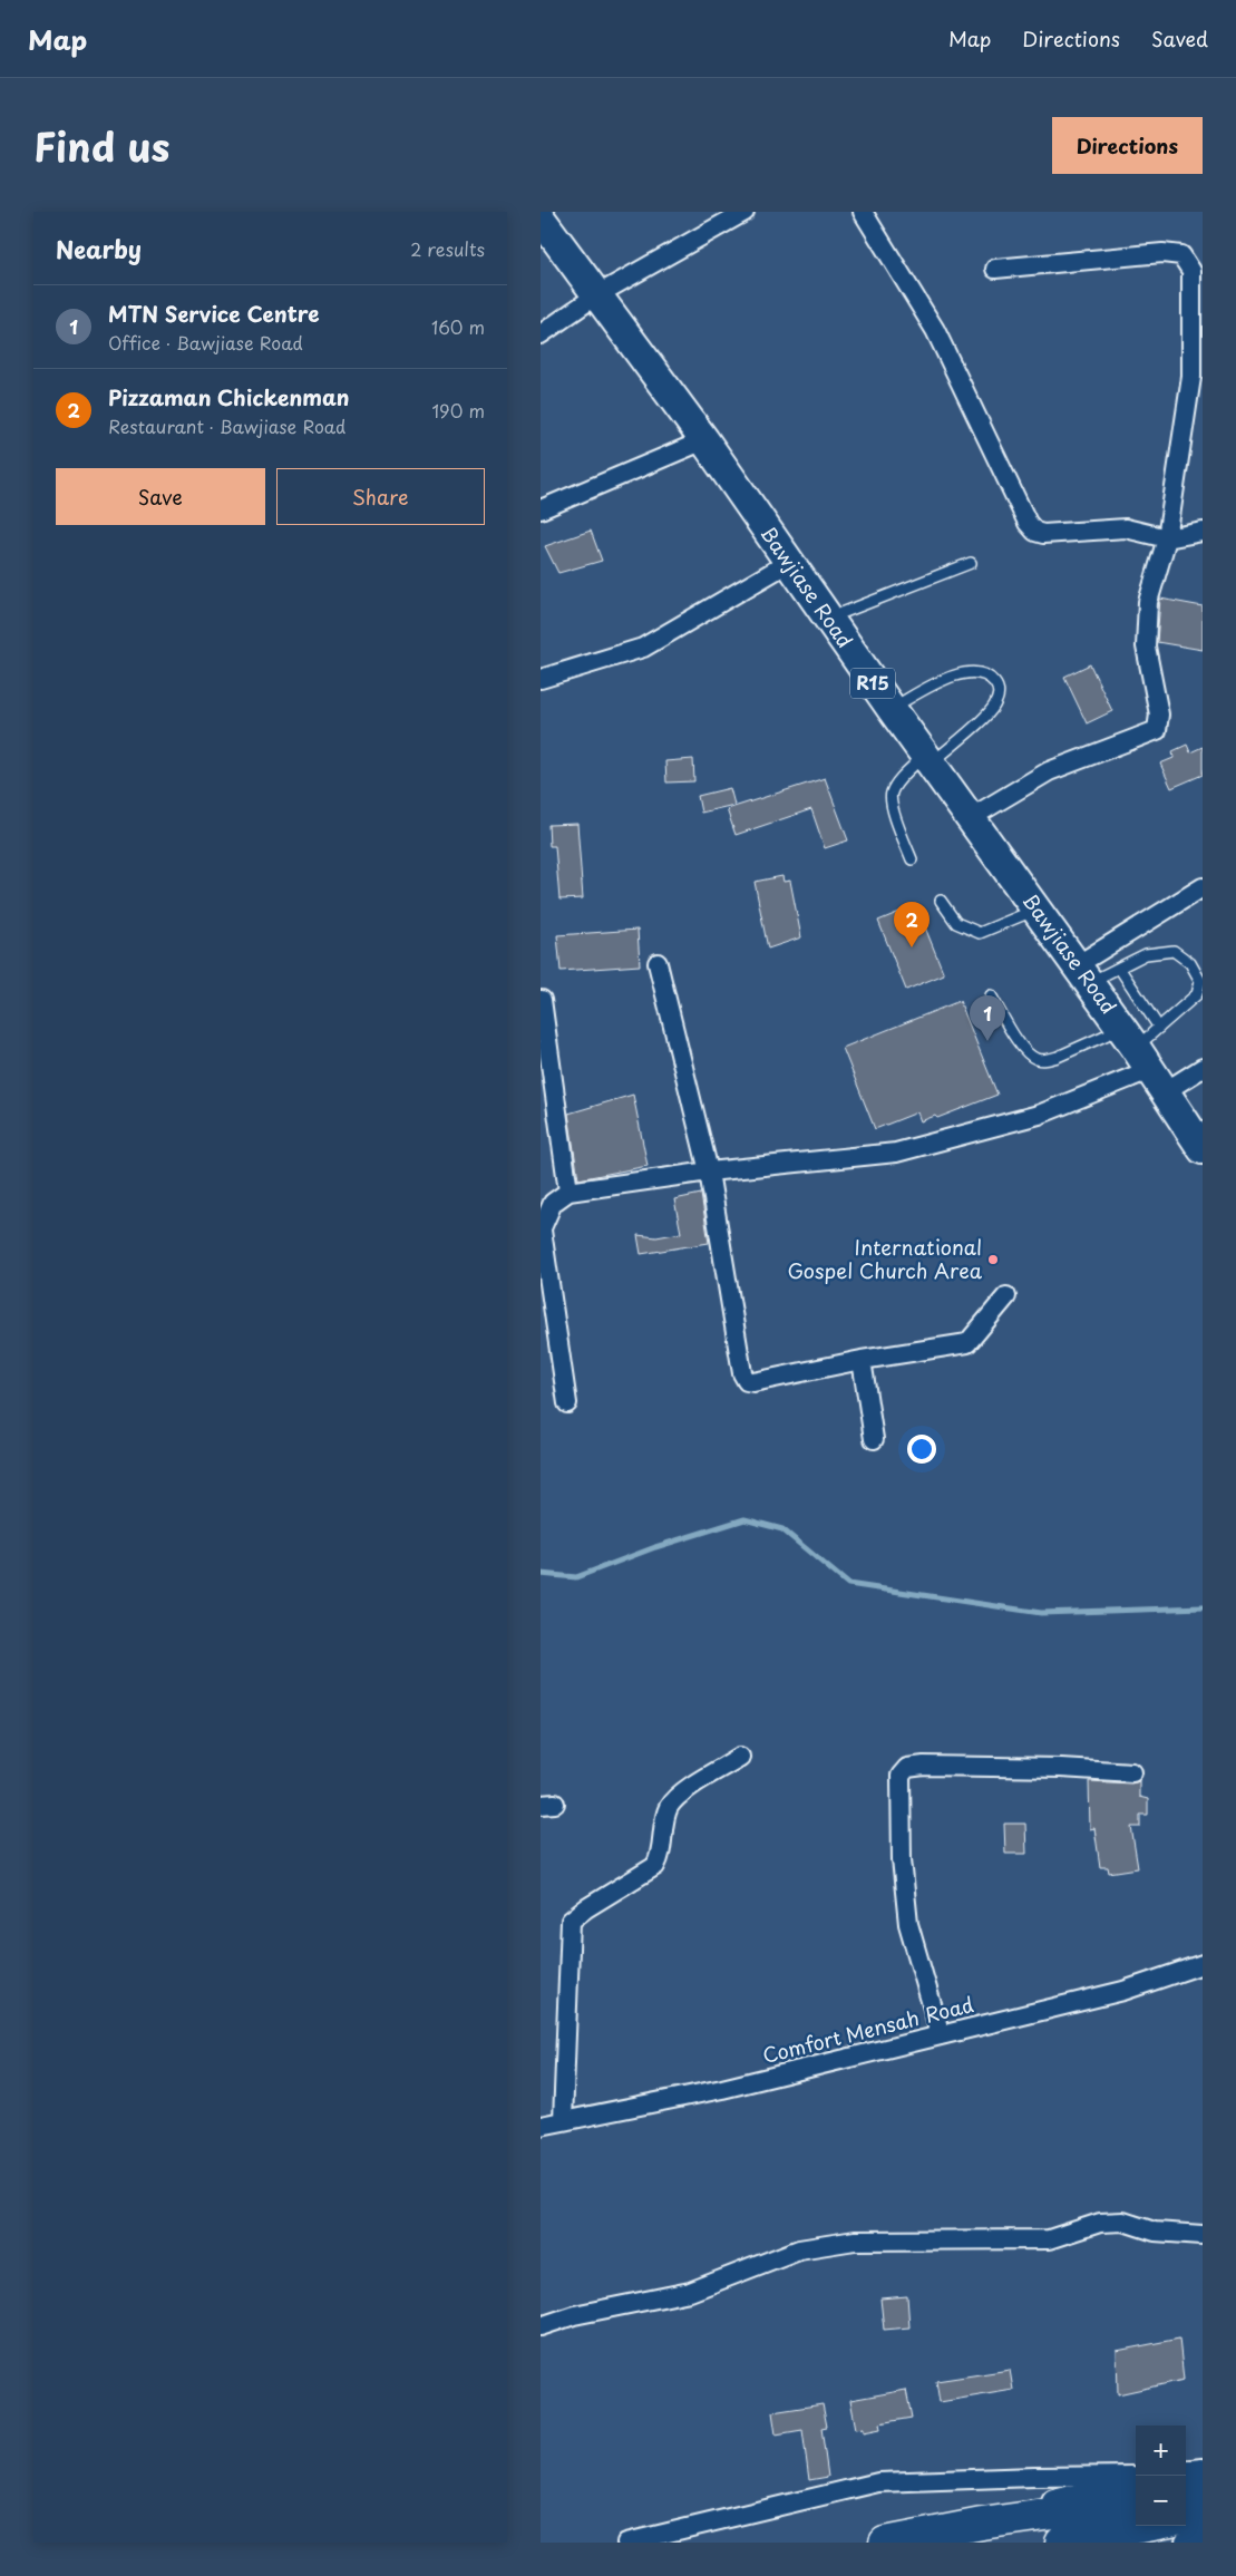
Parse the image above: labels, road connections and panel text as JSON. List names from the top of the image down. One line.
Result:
{"streets":{"main road":["Bawjiase Road","R15"],"street":["Comfort Mensah Road"]},"places":["International Gospel Church Area"],"page":{"header":"Map","nav":["Map","Directions","Saved"],"title":"Find us","buttons":["Directions",["Save","Share"]],"heading":["Nearby","2 results"],"list":[{"mark":"1","name":"MTN Service Centre","note":"Office · Bawjiase Road","value":"160 m"},{"mark":"2","name":"Pizzaman Chickenman","note":"Restaurant · Bawjiase Road","value":"190 m"}],"pins":["2","1"],"map_buttons":["+","−"]}}
